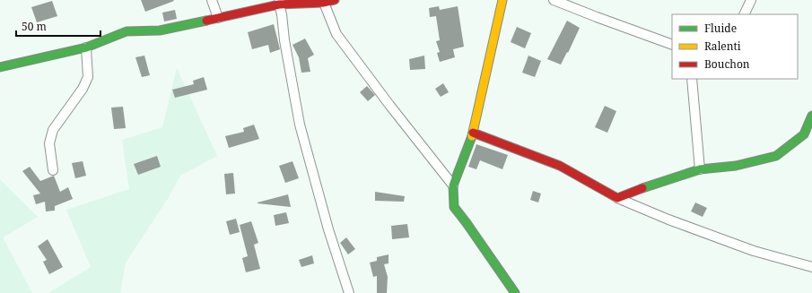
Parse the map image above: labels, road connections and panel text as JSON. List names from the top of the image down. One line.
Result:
{"legend":["Fluide","Ralenti","Bouchon"],"scale_bar":"50 m"}
